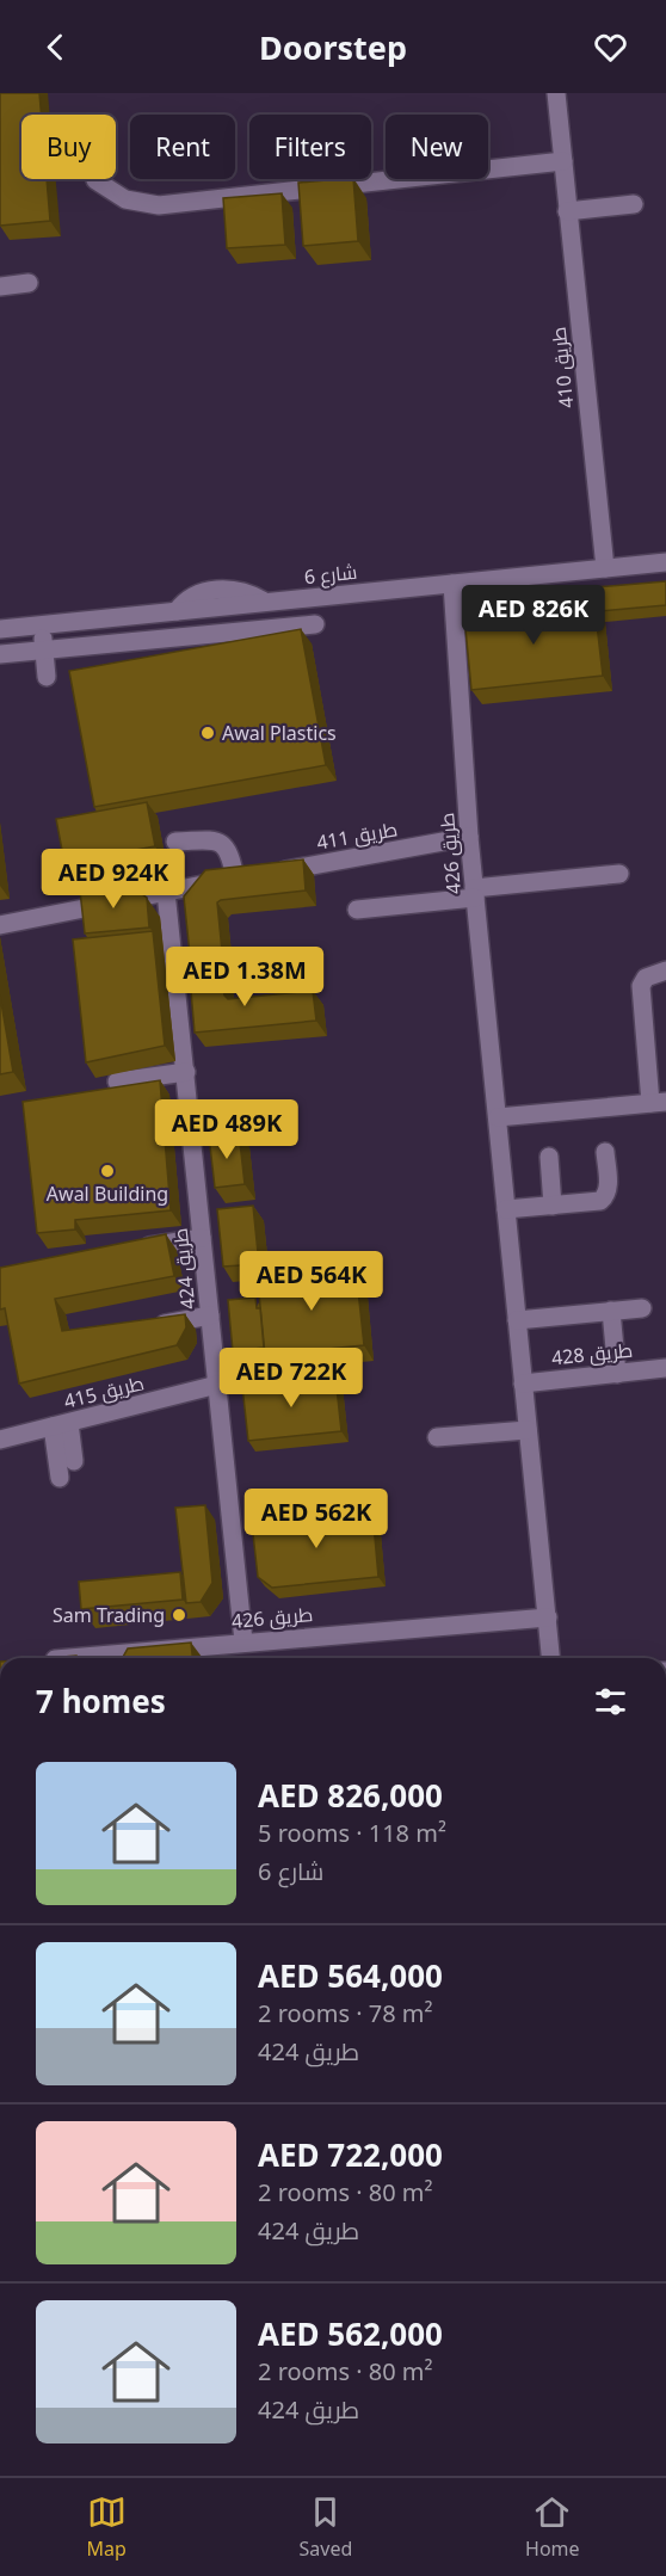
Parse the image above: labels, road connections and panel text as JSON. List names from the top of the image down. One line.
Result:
{"streets":{"street":["طريق 410","شارع 6","طريق 411","طريق 426","طريق 424","طريق 428","طريق 415"]},"crossings":[["طريق 410","شارع 6"],["شارع 6","طريق 426"],["طريق 411","طريق 426"],["طريق 411","طريق 424"],["طريق 426","طريق 424"],["طريق 426","طريق 428"],["طريق 424","طريق 415"]],"places":["Awal Plastics","Awal Building","Sam Trading"],"page":{"header":"Doorstep","chip":["Buy","Rent","Filters","New"],"price":["AED 826K","AED 924K","AED 1.38M","AED 489K","AED 564K","AED 722K","AED 562K"],"heading":"7 homes","list":[{"name":"AED 826,000","note":"5 rooms · 118 m² · شارع 6"},{"name":"AED 564,000","note":"2 rooms · 78 m² · طريق 424"},{"name":"AED 722,000","note":"2 rooms · 80 m² · طريق 424"},{"name":"AED 562,000","note":"2 rooms · 80 m² · طريق 424"}],"tabs":["Map","Saved","Home"]}}
